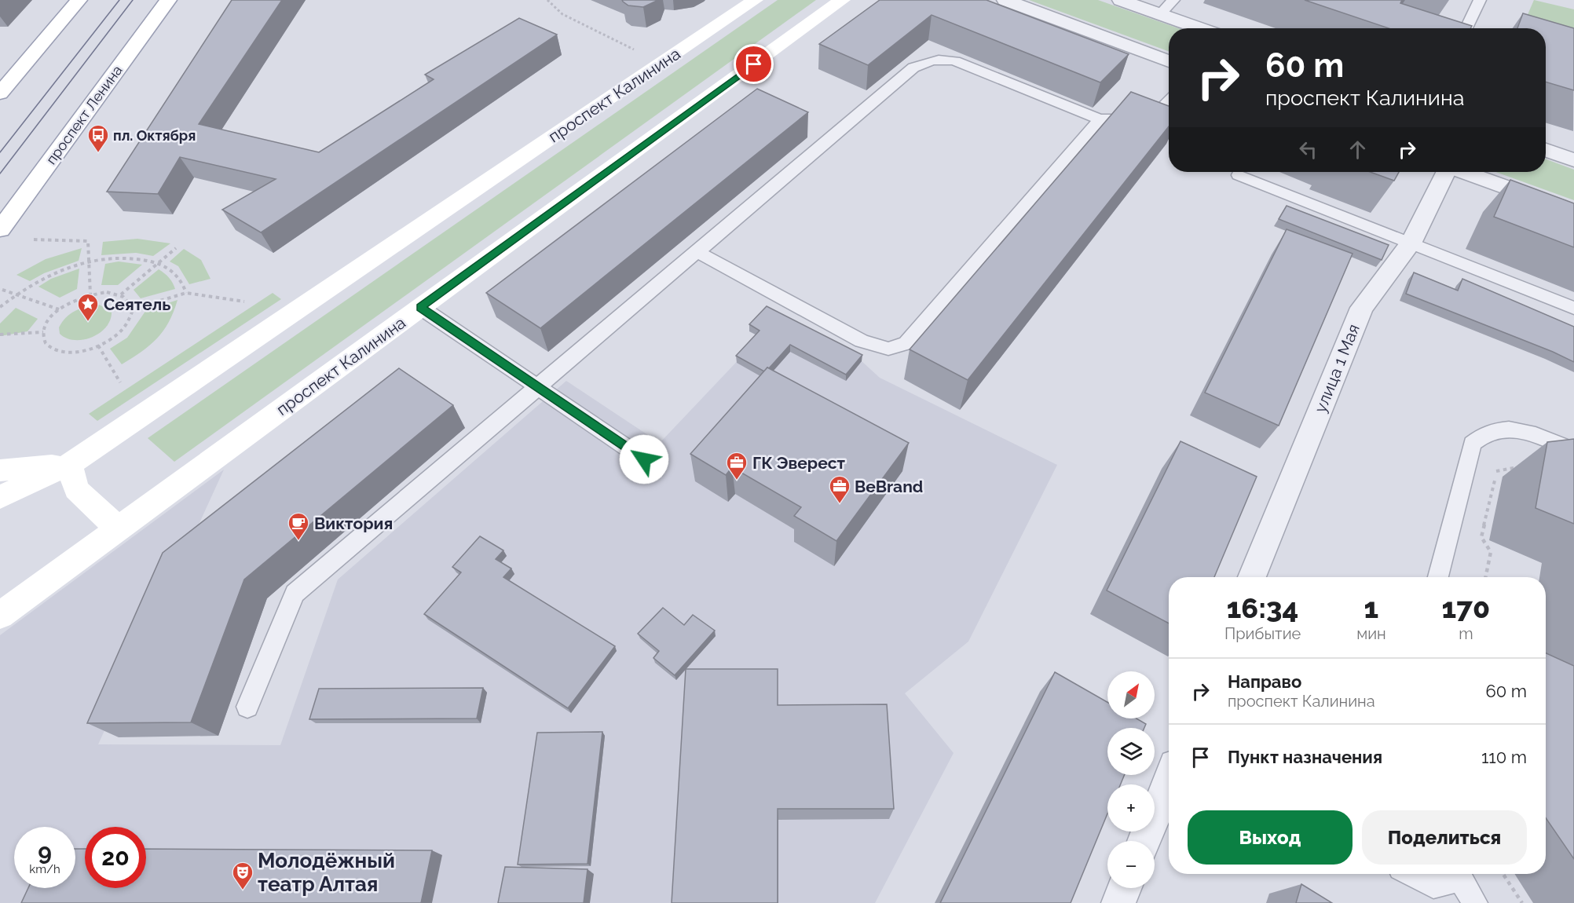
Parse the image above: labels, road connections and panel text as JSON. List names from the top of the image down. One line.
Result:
{"streets":{"main road":["проспект Калинина","проспект Ленина"],"street":["улица 1 Мая"]},"places":{"bus stop":["пл. Октября"],"place":["Сеятель"],"office":["ГК Эверест","BeBrand"],"cafe":["Виктория"],"theatre":["Молодёжный театр Алтая"]},"north":"top right","page":{"turn":["60 m","проспект Калинина"],"eta":["16:34","Прибытие","1","мин","170","m"],"list":[{"name":"Направо","note":"проспект Калинина","value":"60 m"},{"name":"Пункт назначения","value":"110 m"}],"map_buttons":["+","−"],"buttons":["Выход","Поделиться"],"speed":"9 km/h","limit":"20"}}
